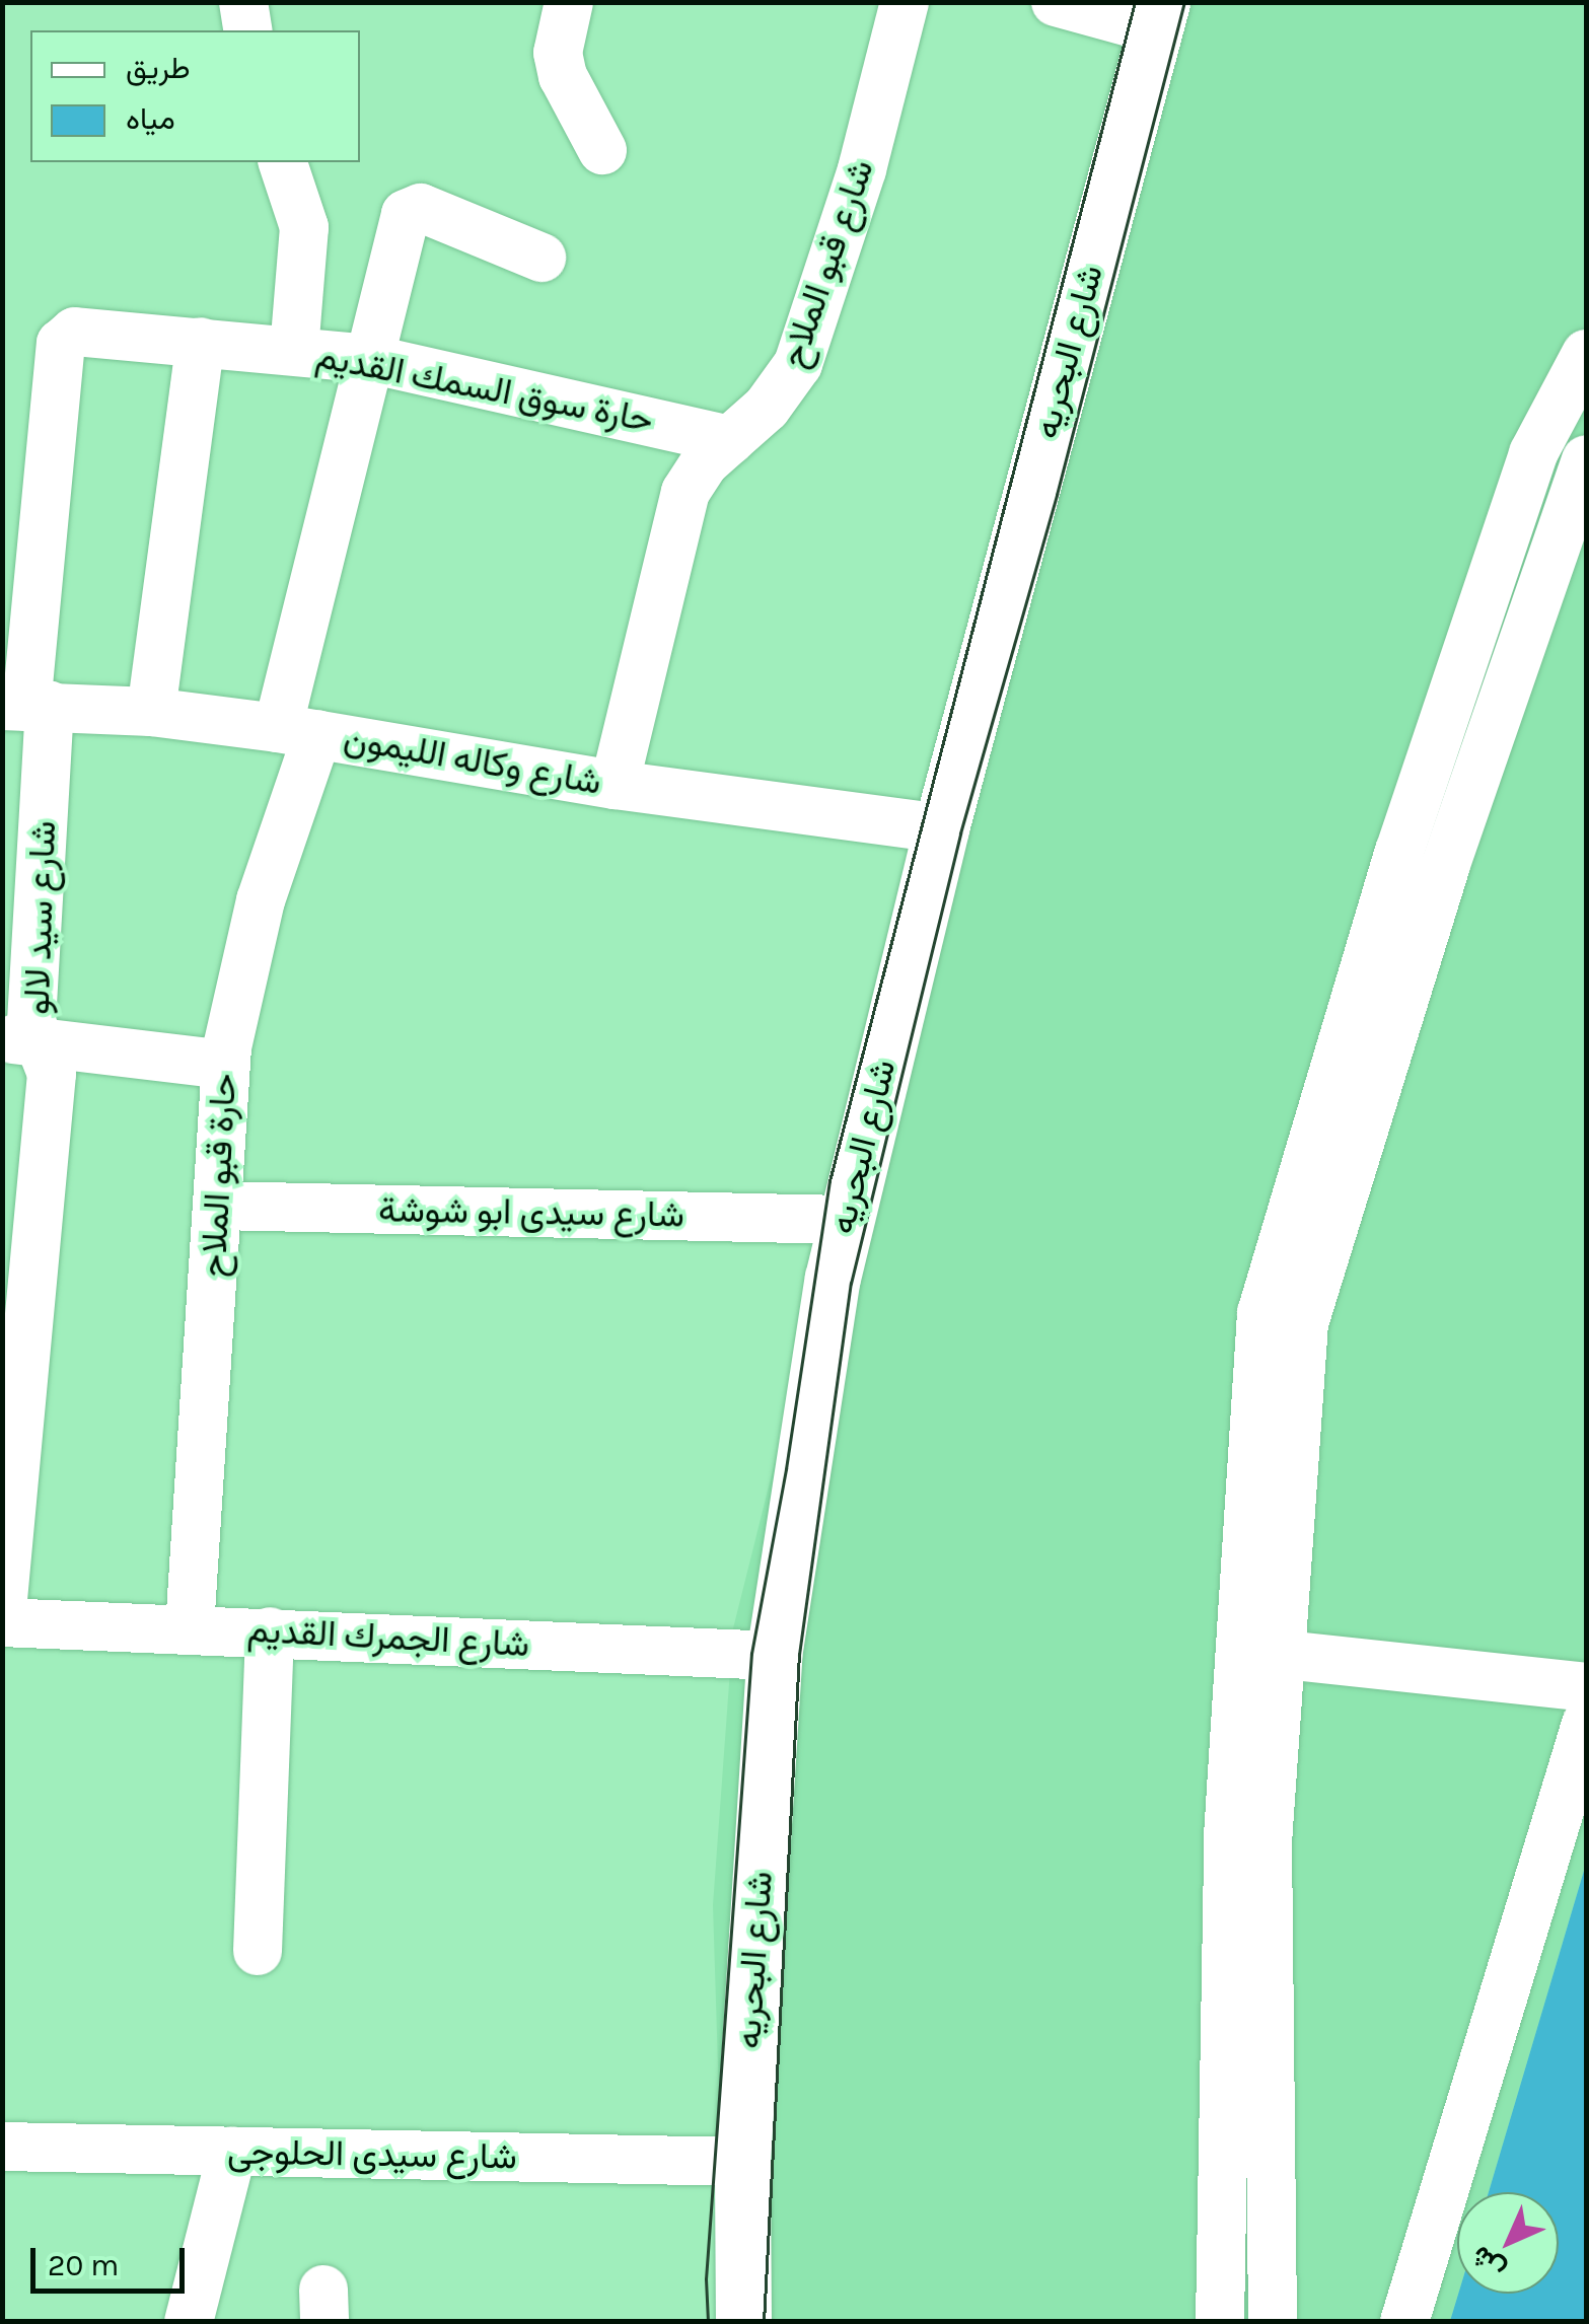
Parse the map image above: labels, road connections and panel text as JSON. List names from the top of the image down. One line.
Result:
{"streets":{"main road":["شارع البحريه"],"street":["شارع قبو الملاح","حارة سوق السمك القديم","شارع وكاله الليمون","شارع سيد لالو","حارة قبو الملاح","شارع سيدى ابو شوشة","شارع الجمرك القديم","شارع سيدى الحلوجى"]},"crossings":[["شارع قبو الملاح","حارة سوق السمك القديم"],["شارع قبو الملاح","شارع وكاله الليمون"],["شارع البحريه","شارع وكاله الليمون"],["شارع البحريه","شارع سيدى ابو شوشة"],["شارع البحريه","شارع الجمرك القديم"],["شارع البحريه","شارع سيدى الحلوجى"],["حارة سوق السمك القديم","شارع وكاله الليمون"],["حارة سوق السمك القديم","شارع سيد لالو"],["حارة سوق السمك القديم","حارة قبو الملاح"],["شارع وكاله الليمون","شارع سيد لالو"],["شارع وكاله الليمون","حارة قبو الملاح"],["حارة قبو الملاح","شارع سيدى ابو شوشة"],["حارة قبو الملاح","شارع الجمرك القديم"]],"legend":["طريق","مياه"],"scale_bar":"20 m","north":"bottom left"}
